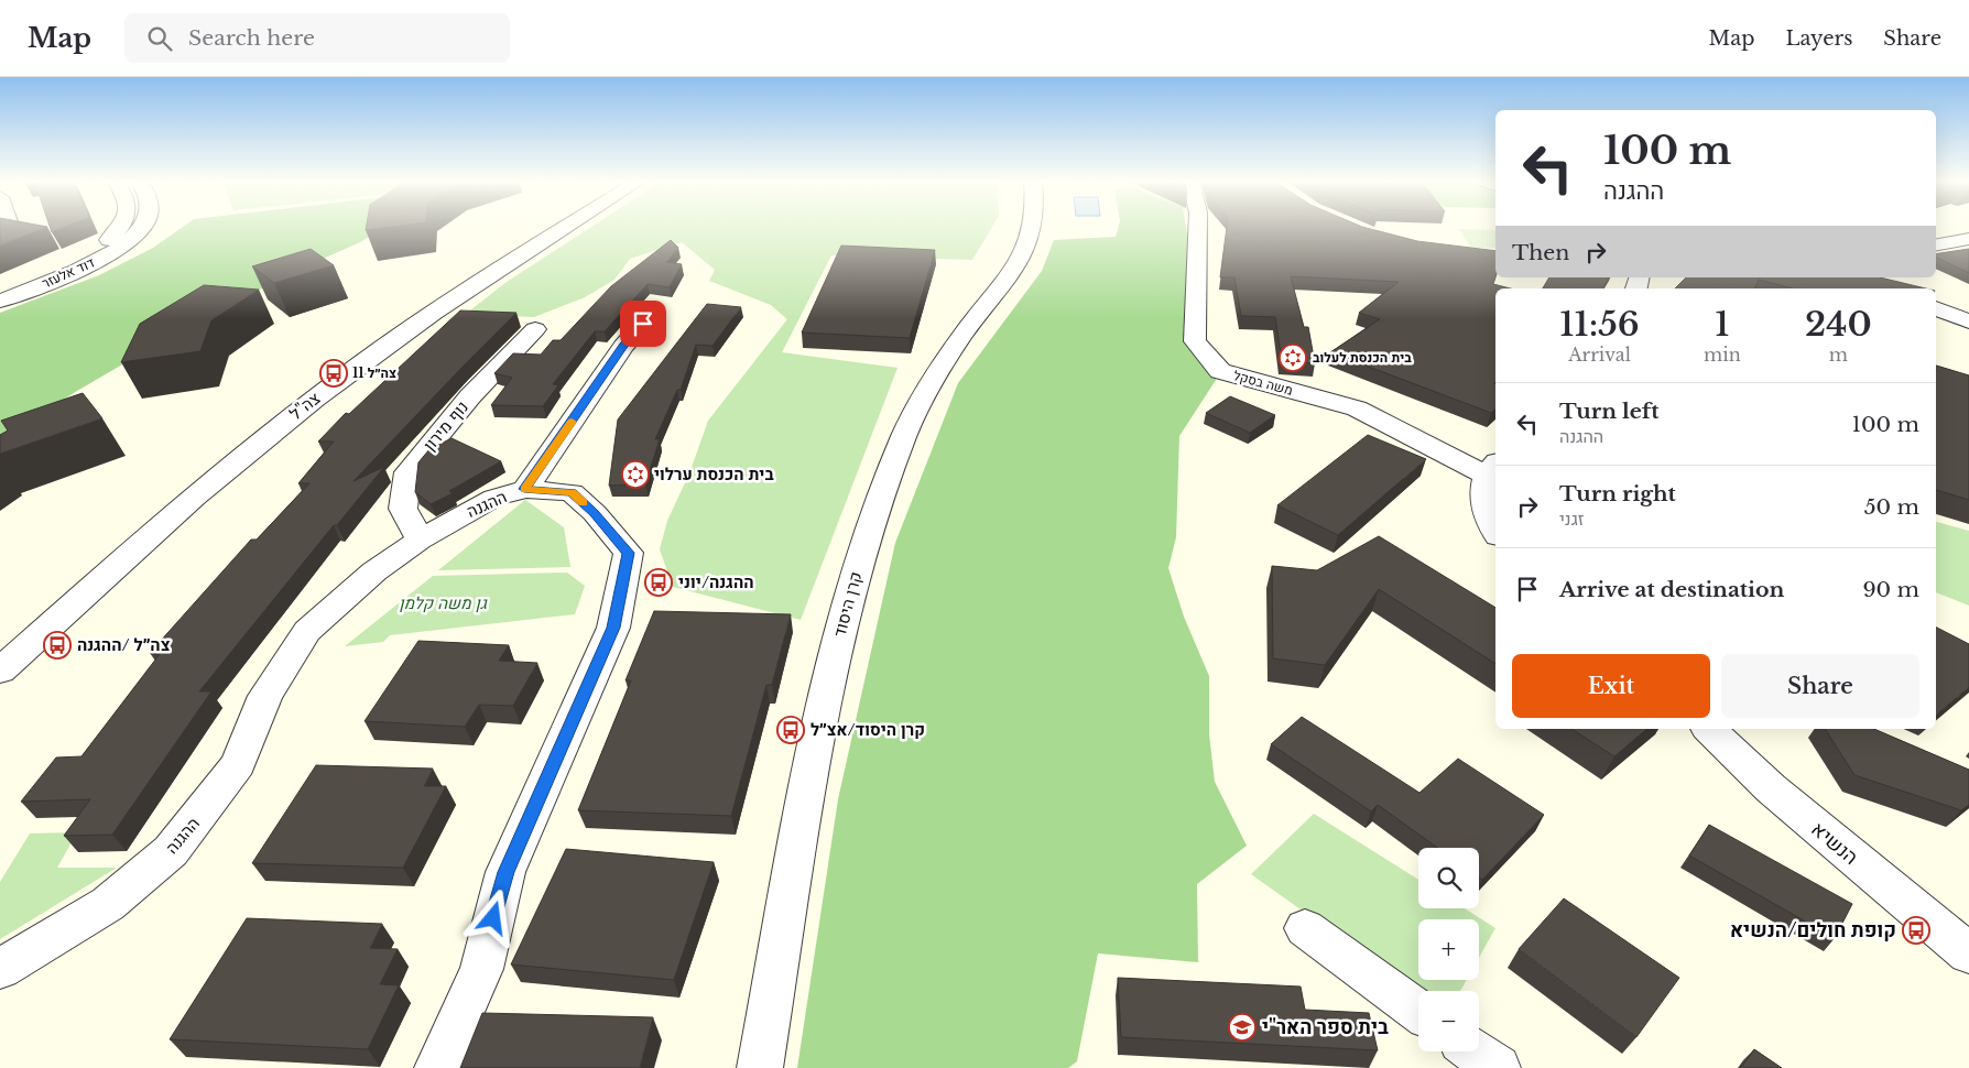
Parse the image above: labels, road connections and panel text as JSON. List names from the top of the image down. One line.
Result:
{"streets":{"street":["דוד אלעזר","משה בסקל","צה\"ל","נוף מירון","ההגנה","קרן היסוד","הנשיא"]},"crossings":[["נוף מירון","ההגנה"]],"parks":["גן משה קלמן"],"places":{"synagogue":["בית הכנסת לעלוב","בית הכנסת ערלוי"],"bus stop":["צה״ל 11","ההגנה/יוני","צה״ל /ההגנה","קרן היסוד/אצ״ל","קופת חולים/הנשיא"],"school or university":["בית ספר האר\"י"]},"page":{"header":"Map","search":"Search here","nav":["Map","Layers","Share"],"turn":["100 m","ההגנה"],"then":"Then","eta":["11:56","Arrival","1","min","240","m"],"list":[{"name":"Turn left","note":"ההגנה","value":"100 m"},{"name":"Turn right","note":"זגני","value":"50 m"},{"name":"Arrive at destination","value":"90 m"}],"buttons":["Exit","Share"],"map_buttons":["+","−"]}}
